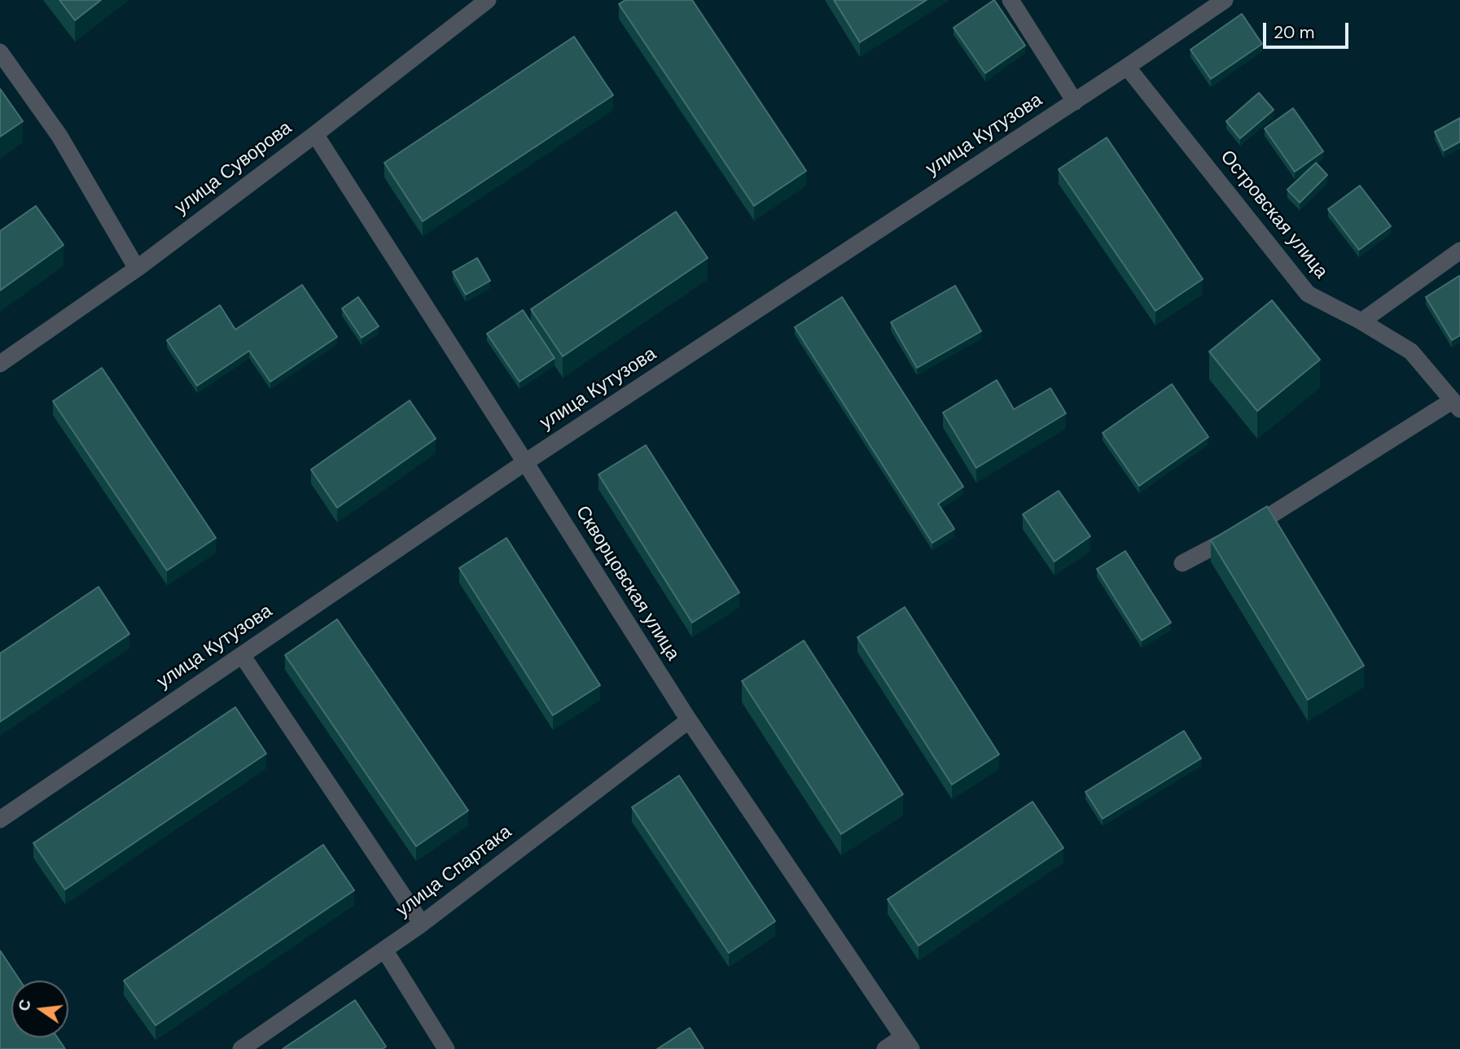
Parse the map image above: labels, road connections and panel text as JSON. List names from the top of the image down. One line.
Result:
{"streets":{"street":["улица Кутузова","улица Суворова","Островская улица","Скворцовская улица","улица Спартака"]},"crossings":[["улица Кутузова","Островская улица"],["улица Кутузова","Скворцовская улица"],["улица Суворова","Скворцовская улица"],["Скворцовская улица","улица Спартака"]],"scale_bar":"20 m","north":"left"}
